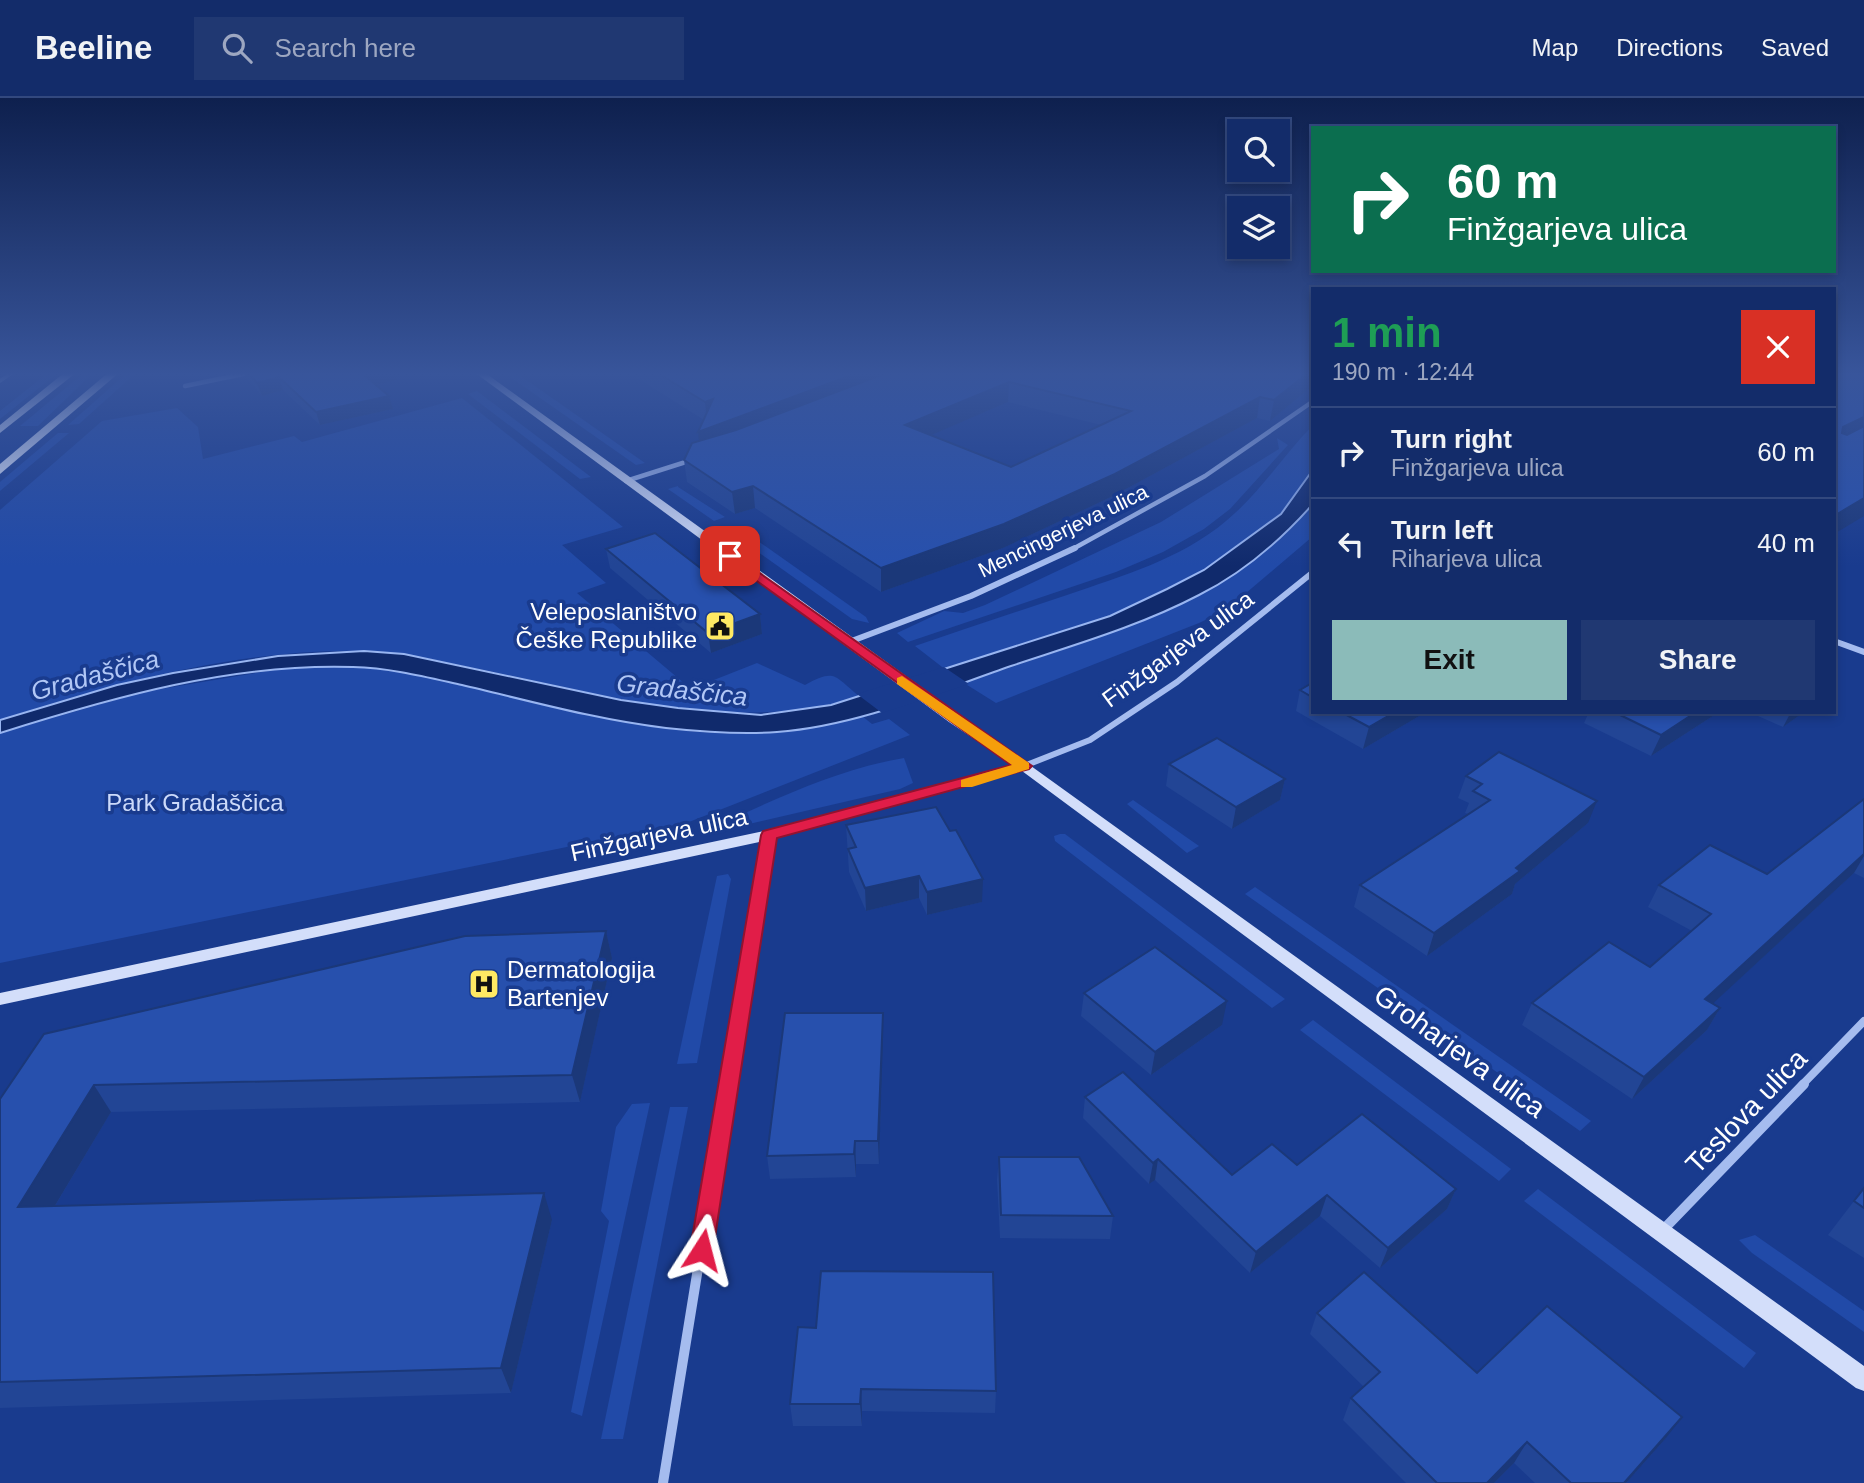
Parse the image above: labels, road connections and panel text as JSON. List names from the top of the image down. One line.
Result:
{"streets":{"street":["Mencingerjeva ulica","Finžgarjeva ulica","Groharjeva ulica","Teslova ulica"]},"crossings":[["Mencingerjeva ulica","Groharjeva ulica"],["Finžgarjeva ulica","Groharjeva ulica"],["Groharjeva ulica","Teslova ulica"]],"water":["Gradaščica"],"parks":["Park Gradaščica"],"places":{"public building":["Veleposlaništvo Češke Republike"],"hospital":["Dermatologija Bartenjev"]},"page":{"header":"Beeline","search":"Search here","nav":["Map","Directions","Saved"],"turn":["60 m","Finžgarjeva ulica"],"heading":["1 min","190 m · 12:44"],"list":[{"name":"Turn right","note":"Finžgarjeva ulica","value":"60 m"},{"name":"Turn left","note":"Riharjeva ulica","value":"40 m"}],"buttons":["Exit","Share"]}}
